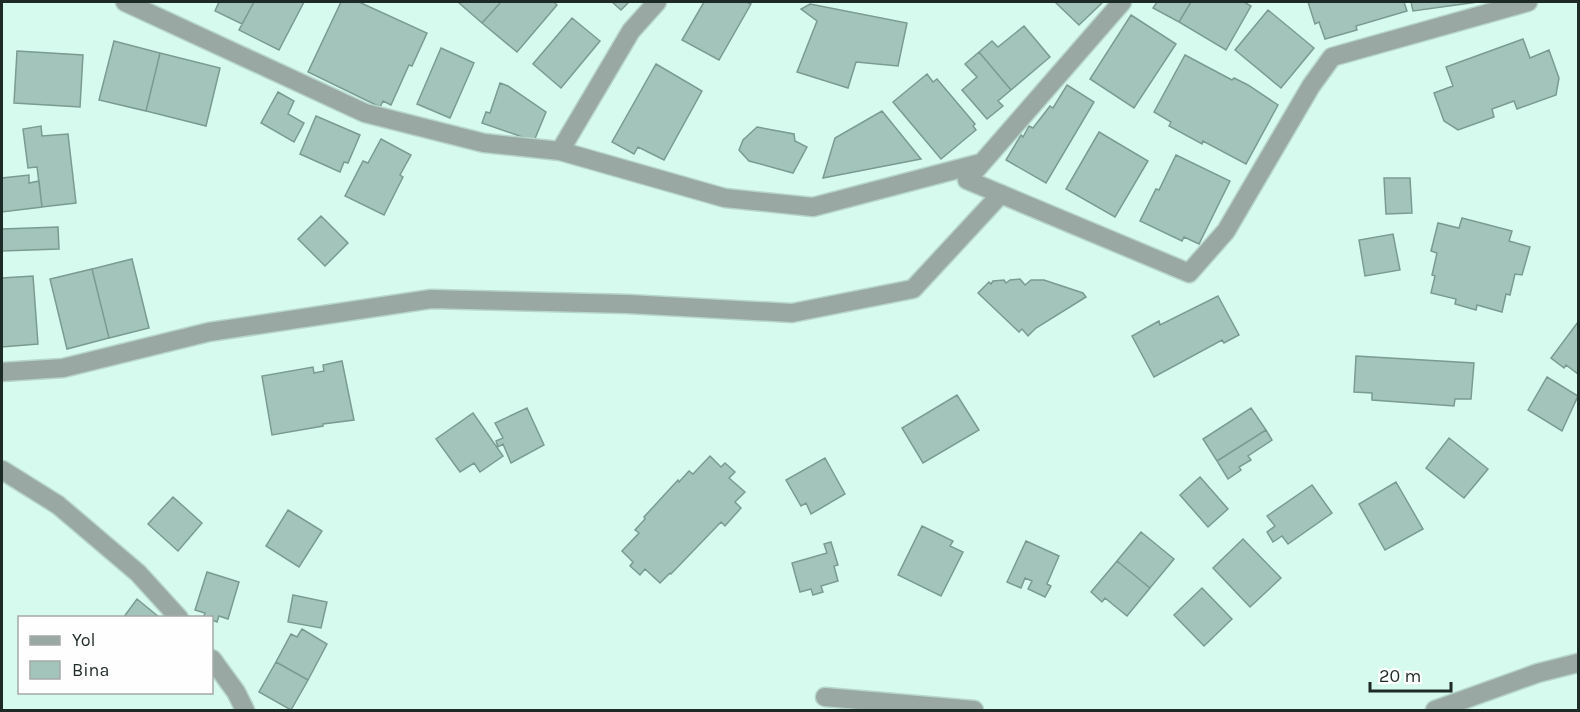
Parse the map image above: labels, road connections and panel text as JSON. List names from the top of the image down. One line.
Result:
{"legend":["Yol","Bina"],"scale_bar":"20 m"}
